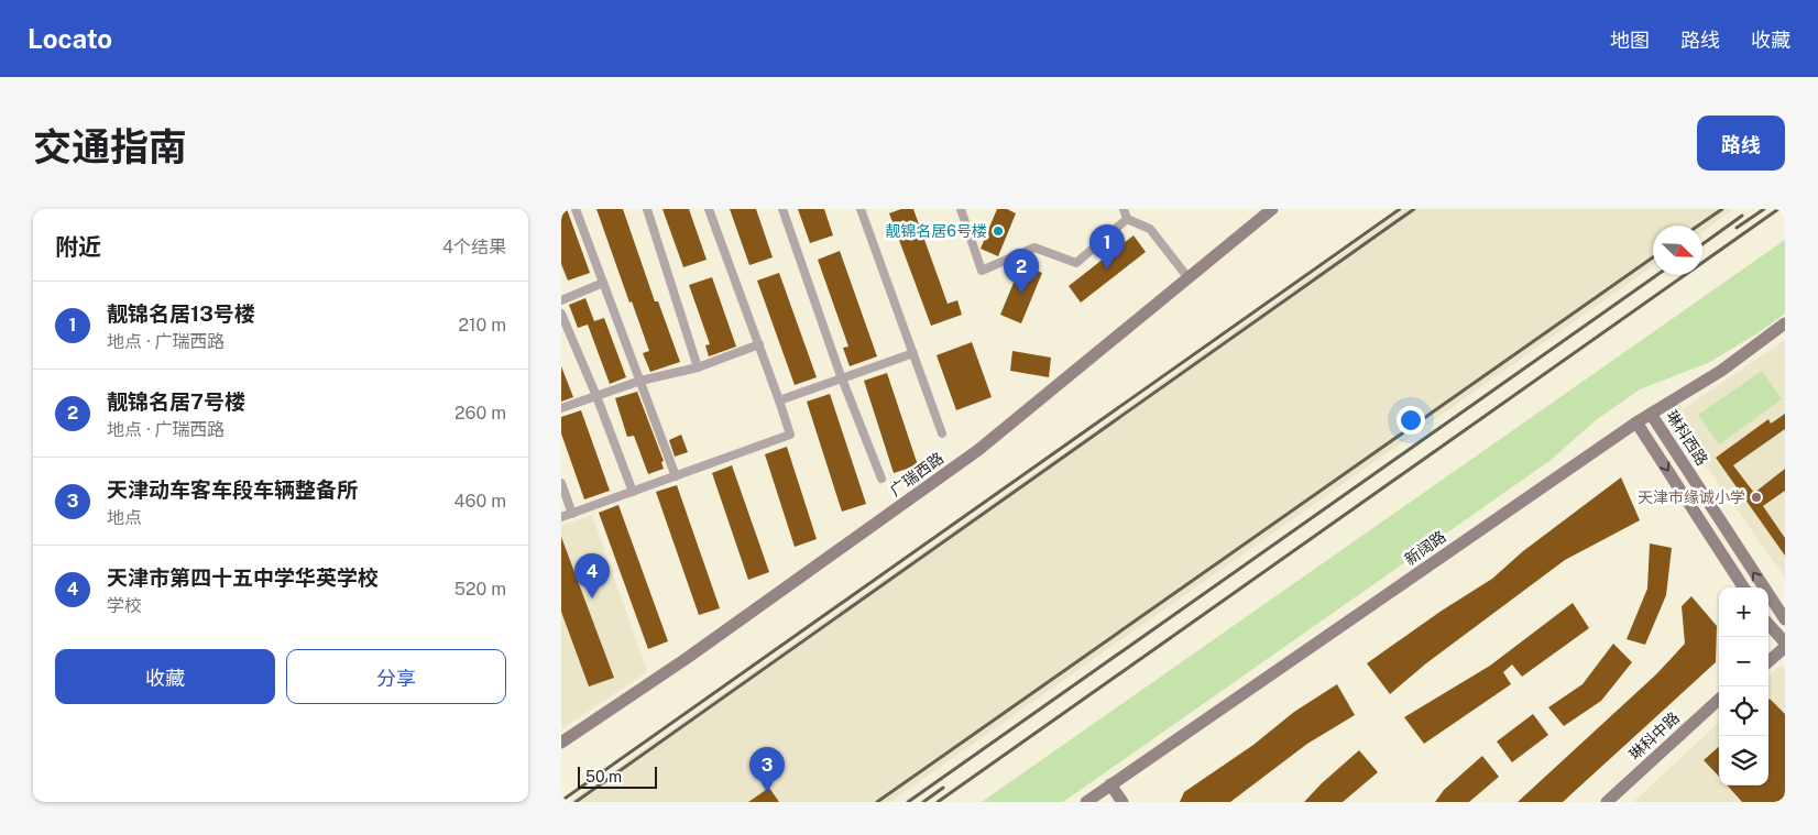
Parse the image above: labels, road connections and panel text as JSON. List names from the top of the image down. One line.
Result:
{"streets":{"street":["琳科西路","广瑞西路","新阔路","琳科中路"]},"crossings":[["琳科西路","新阔路"]],"places":["靓锦名居6号楼","天津市缘诚小学"],"scale_bar":"50 m","north":"bottom right","page":{"header":"Locato","nav":["地图","路线","收藏"],"title":"交通指南","buttons":["路线",["收藏","分享"]],"heading":["附近","4个结果"],"pins":["1","2","4","3"],"list":[{"mark":"1","name":"靓锦名居13号楼","note":"地点 · 广瑞西路","value":"210 m"},{"mark":"2","name":"靓锦名居7号楼","note":"地点 · 广瑞西路","value":"260 m"},{"mark":"3","name":"天津动车客车段车辆整备所","note":"地点","value":"460 m"},{"mark":"4","name":"天津市第四十五中学华英学校","note":"学校","value":"520 m"}],"map_buttons":["+","−"],"scale":"50 m"}}
